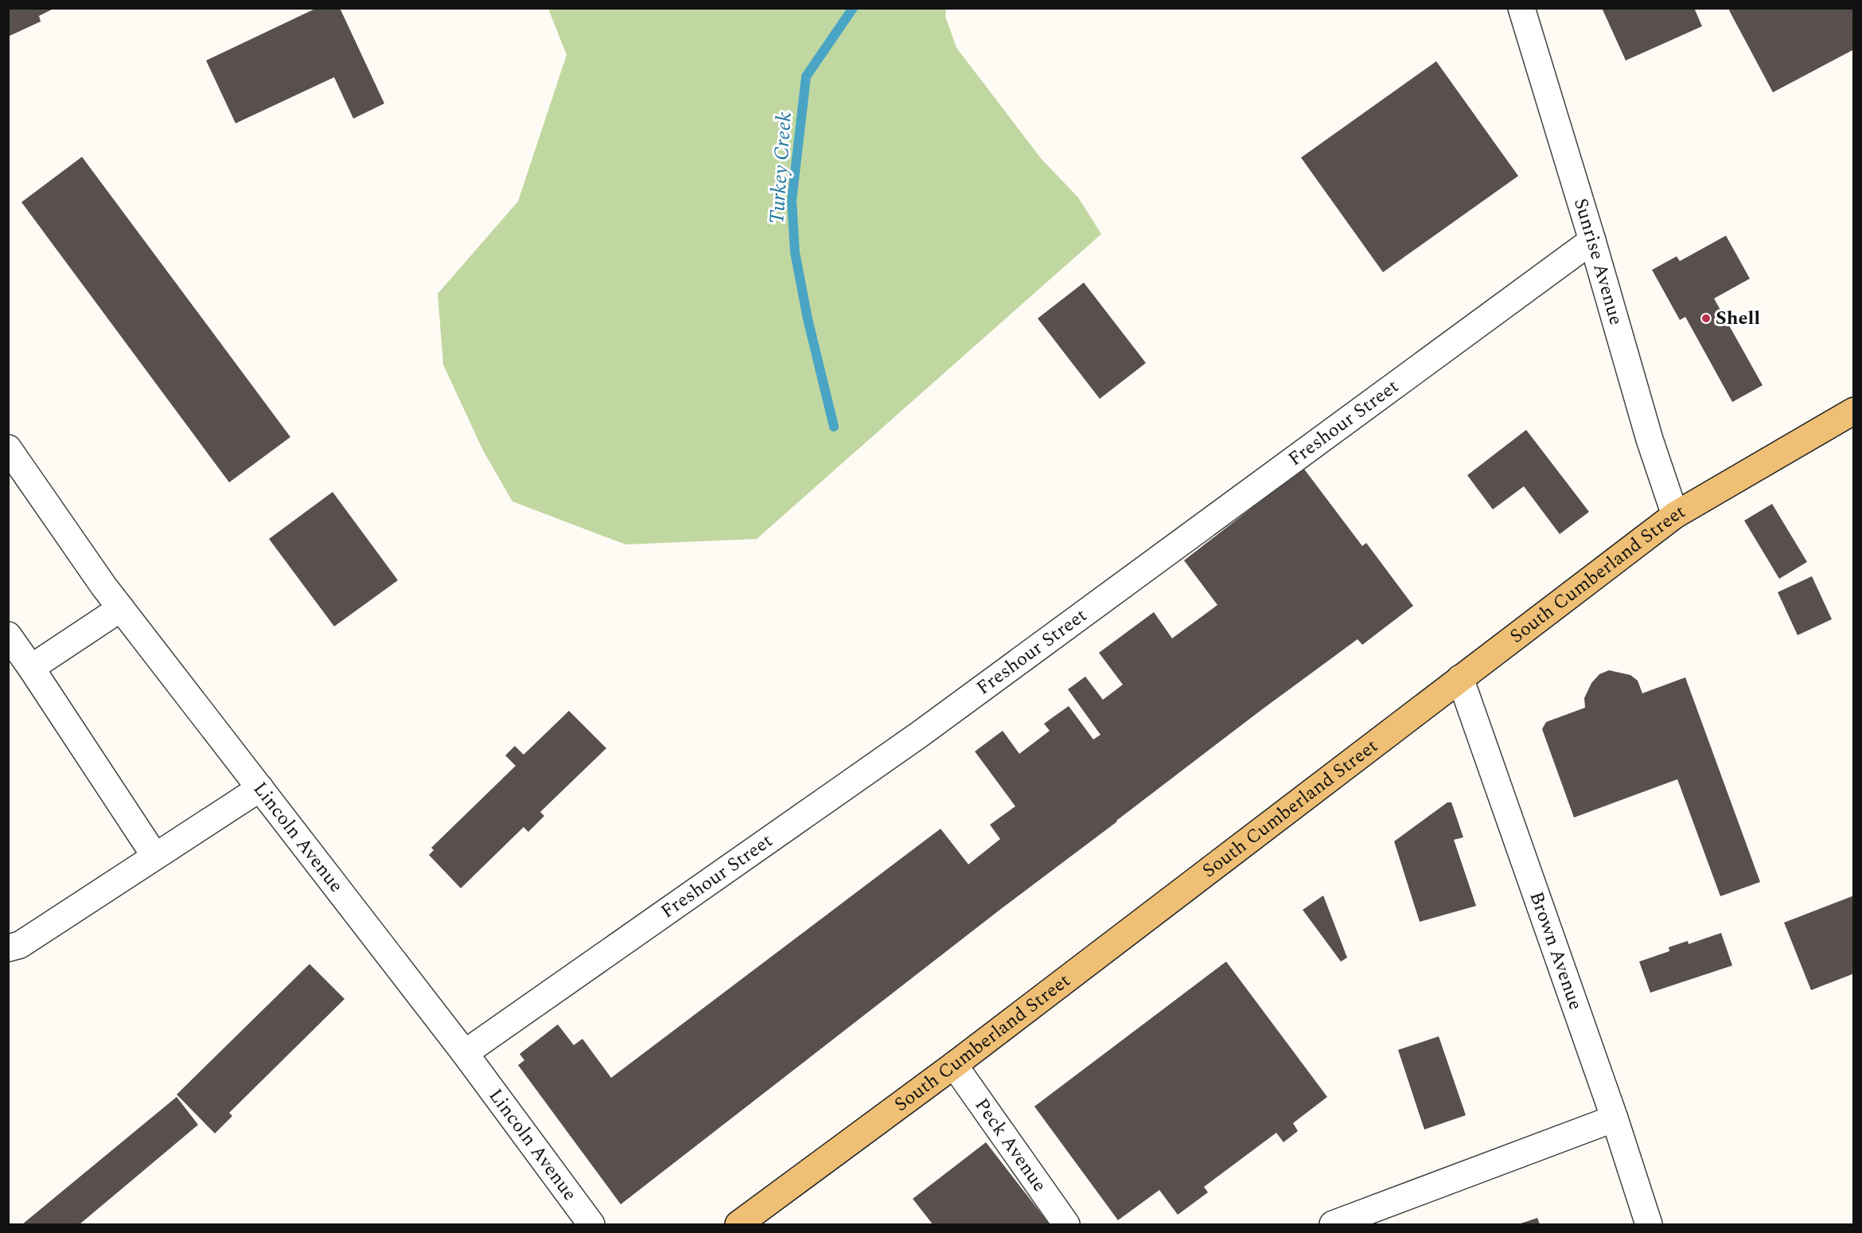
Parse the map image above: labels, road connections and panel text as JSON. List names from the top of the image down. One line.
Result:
{"streets":{"main road":["South Cumberland Street"],"street":["Sunrise Avenue","Freshour Street","Lincoln Avenue","Brown Avenue","Peck Avenue"]},"crossings":[["Sunrise Avenue","Freshour Street"],["Sunrise Avenue","South Cumberland Street"],["Freshour Street","Lincoln Avenue"],["South Cumberland Street","Brown Avenue"],["South Cumberland Street","Peck Avenue"]],"water":["Turkey Creek"],"places":["Shell"]}
